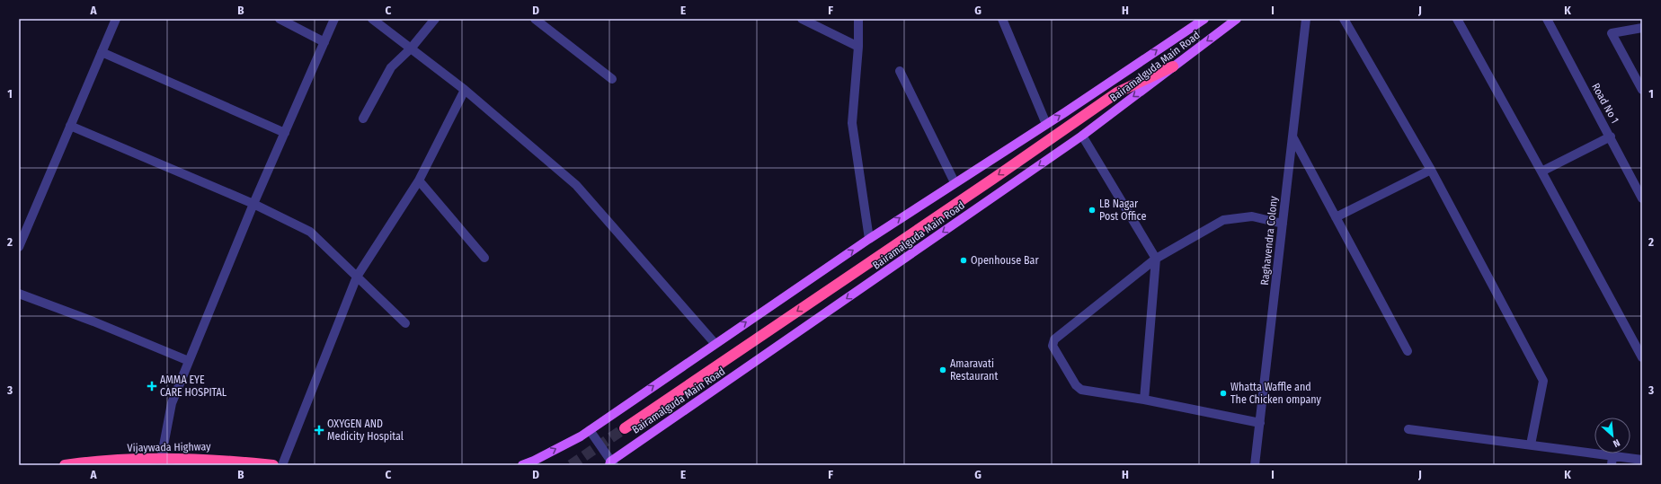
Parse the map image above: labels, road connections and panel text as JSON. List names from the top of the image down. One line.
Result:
{"streets":{"highway":["Vijaywada Highway"],"main road":["Bairamalguda Main Road"],"street":["Road No 1","Raghavendra Colony"]},"places":{"other":["LB Nagar Post Office","Openhouse Bar","Amaravati Restaurant","Whatta Waffle and The Chicken ompany"],"health":["AMMA EYE CARE HOSPITAL","OXYGEN AND Medicity Hospital"]},"north":"bottom right","grid":{"columns":["A","B","C","D","E","F","G","H","I","J","K"],"rows":["1","2","3"]}}
